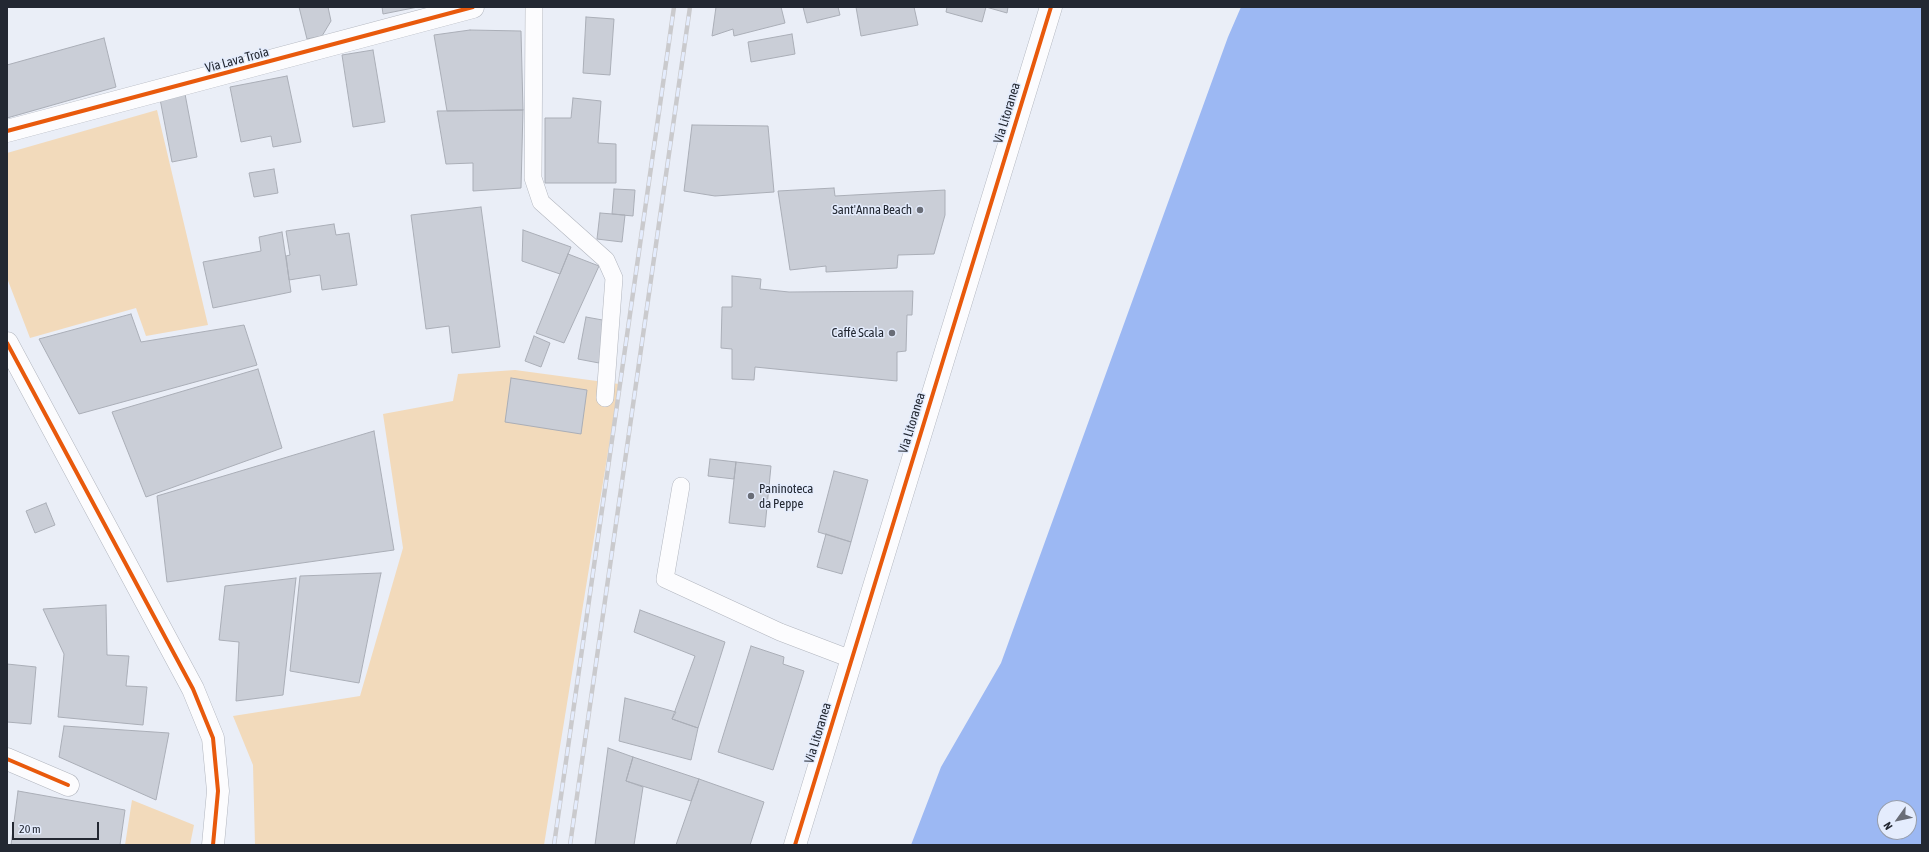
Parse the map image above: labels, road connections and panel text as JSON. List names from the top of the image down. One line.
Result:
{"streets":{"street":["Via Lava Troia","Via Litoranea"]},"places":["Sant'Anna Beach","Caffè Scala","Paninoteca da Peppe"],"scale_bar":"20 m","north":"bottom left"}
